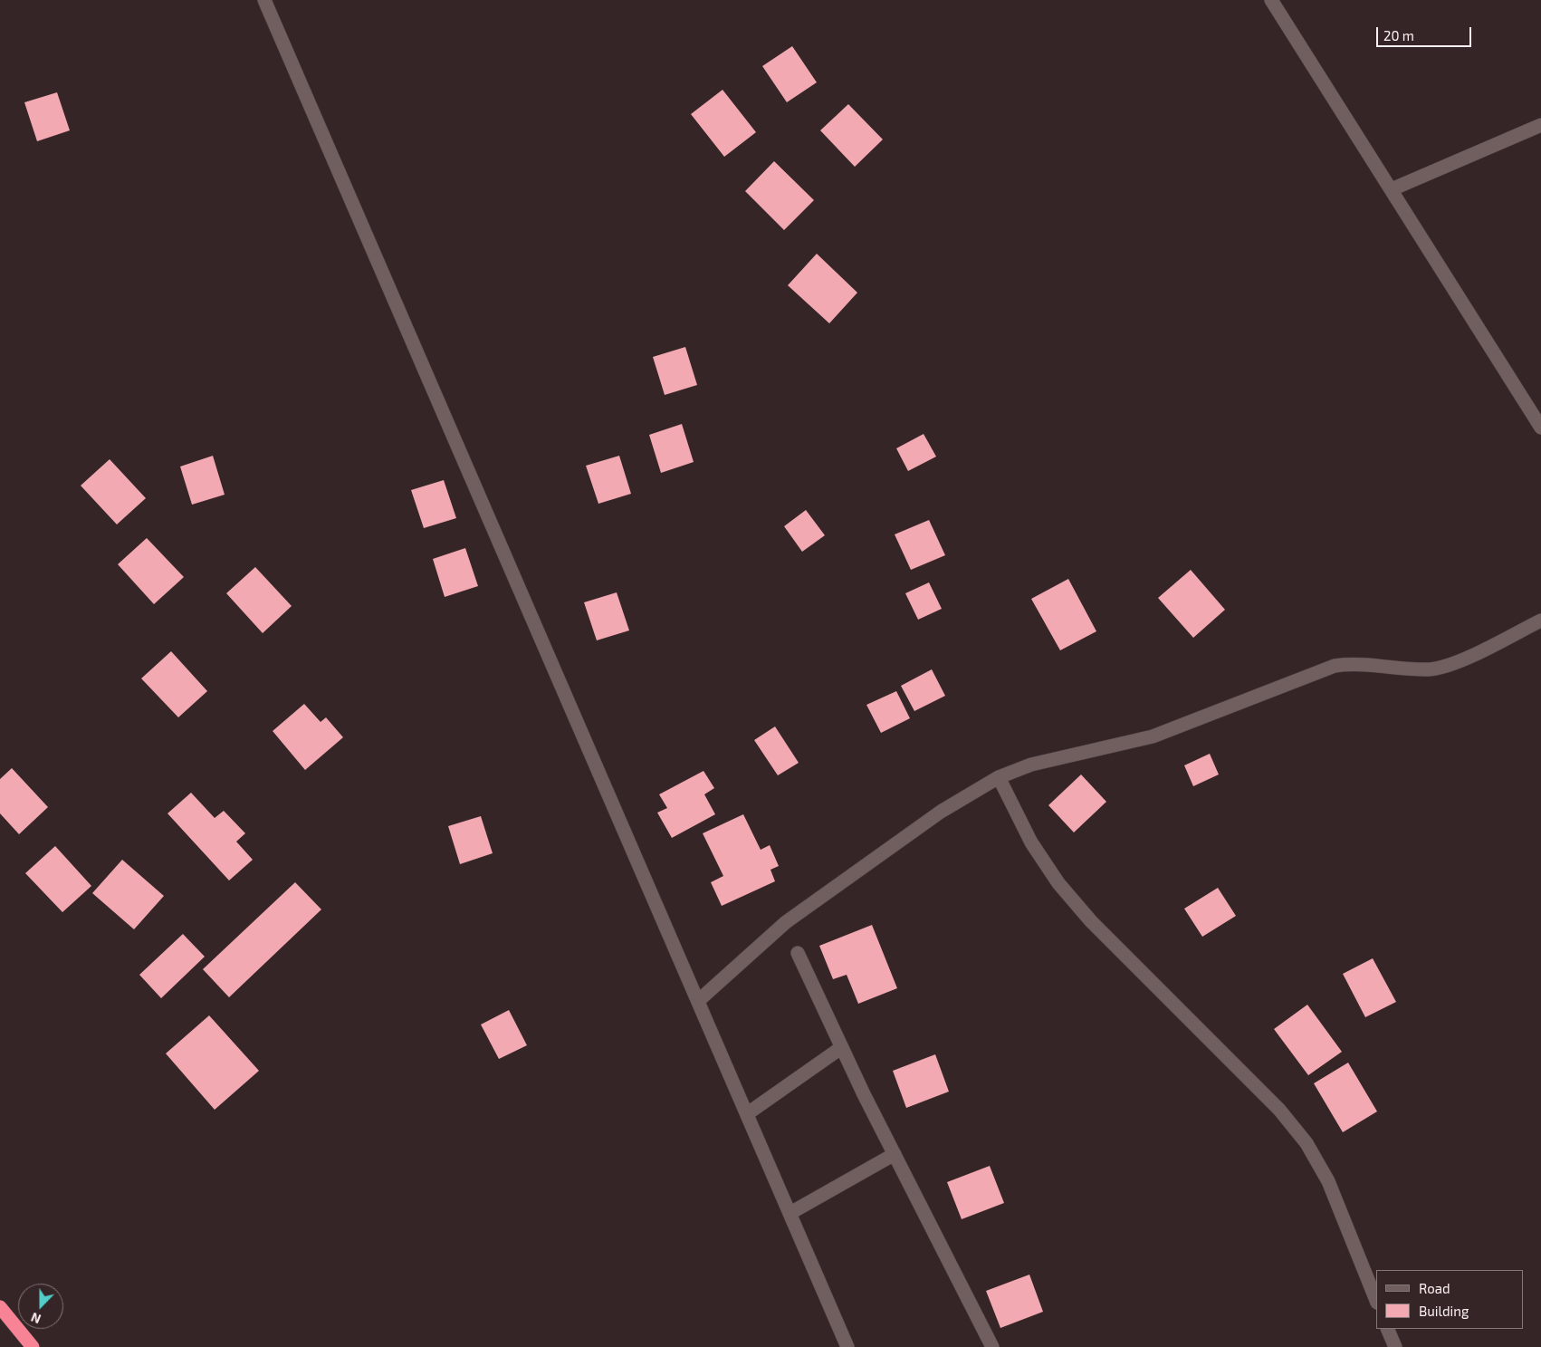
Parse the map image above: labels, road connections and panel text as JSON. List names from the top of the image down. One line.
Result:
{"legend":["Road","Building"],"scale_bar":"20 m","north":"bottom"}
